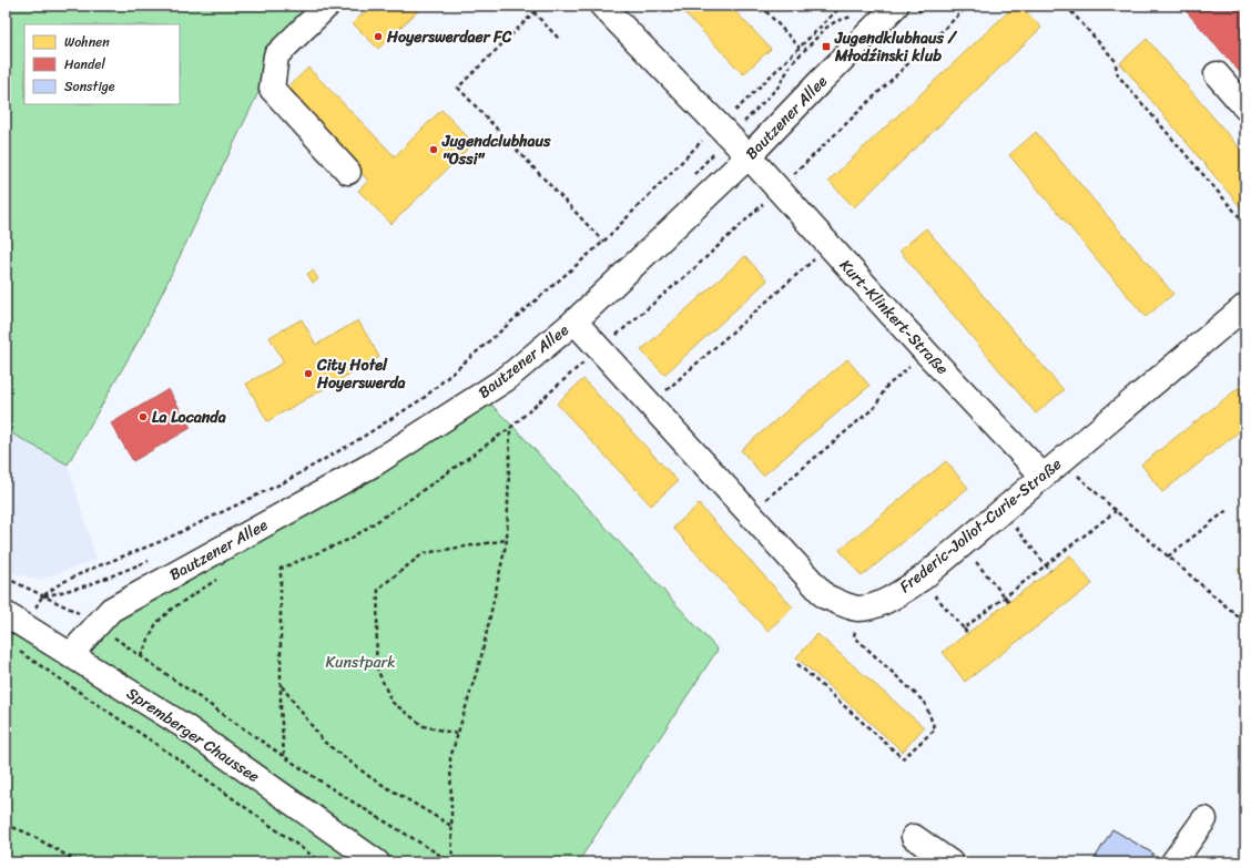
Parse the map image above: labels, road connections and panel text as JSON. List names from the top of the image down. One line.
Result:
{"streets":{"street":["Bautzener Allee","Kurt-Klinkert-Straße","Frederic-Joliot-Curie-Straße","Spremberger Chaussee"]},"crossings":[["Bautzener Allee","Kurt-Klinkert-Straße"],["Bautzener Allee","Spremberger Chaussee"],["Kurt-Klinkert-Straße","Frederic-Joliot-Curie-Straße"]],"parks":["Kunstpark"],"places":{"other":["Hoyerswerdaer FC","Jugendclubhaus \"Ossi\"","City Hotel Hoyerswerda","La Locanda"],"transit":["Jugendklubhaus / Młodźinski klub"]},"legend":["Wohnen","Handel","Sonstige"]}
